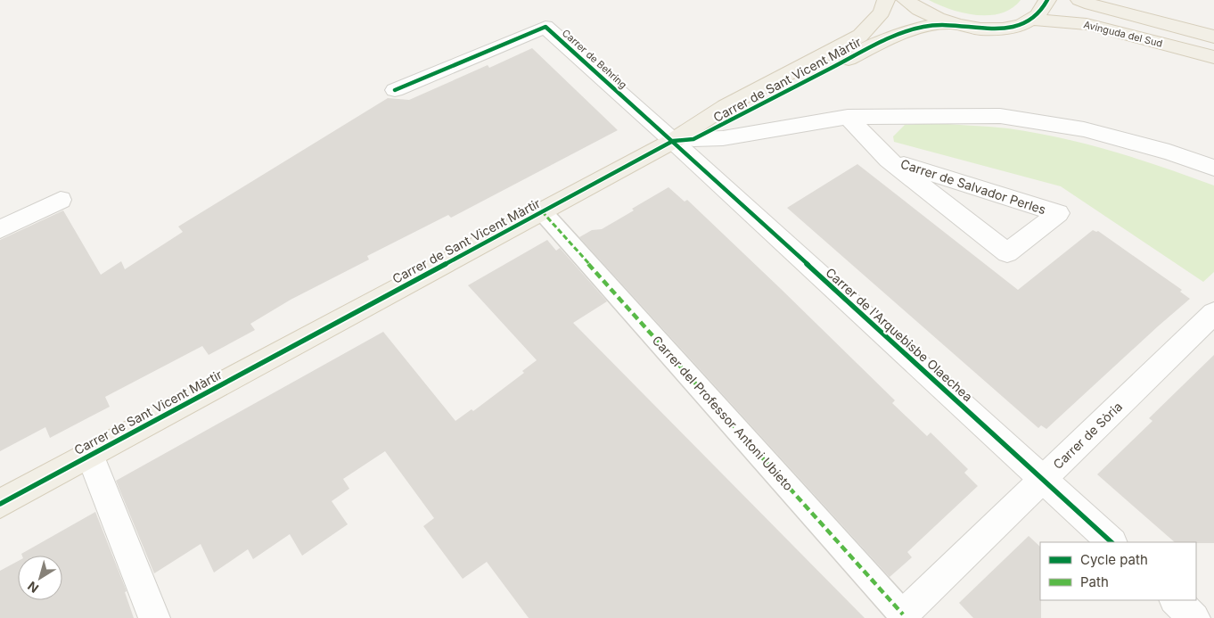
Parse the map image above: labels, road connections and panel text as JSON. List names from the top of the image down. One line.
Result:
{"streets":{"main road":["Avinguda del Sud","Carrer de Sant Vicent Màrtir"],"street":["Carrer de Behring","Carrer de Salvador Perles","Carrer de l'Arquebisbe Olaechea","Carrer del Professor Antoni Ubieto","Carrer de Sòria"]},"crossings":[["Carrer de Behring","Carrer de Sant Vicent Màrtir"],["Carrer de Behring","Carrer de l'Arquebisbe Olaechea"],["Carrer de Sant Vicent Màrtir","Carrer de l'Arquebisbe Olaechea"],["Carrer de Sant Vicent Màrtir","Carrer del Professor Antoni Ubieto"],["Carrer de l'Arquebisbe Olaechea","Carrer de Sòria"],["Carrer del Professor Antoni Ubieto","Carrer de Sòria"]],"legend":["Cycle path","Path"],"north":"bottom left"}
